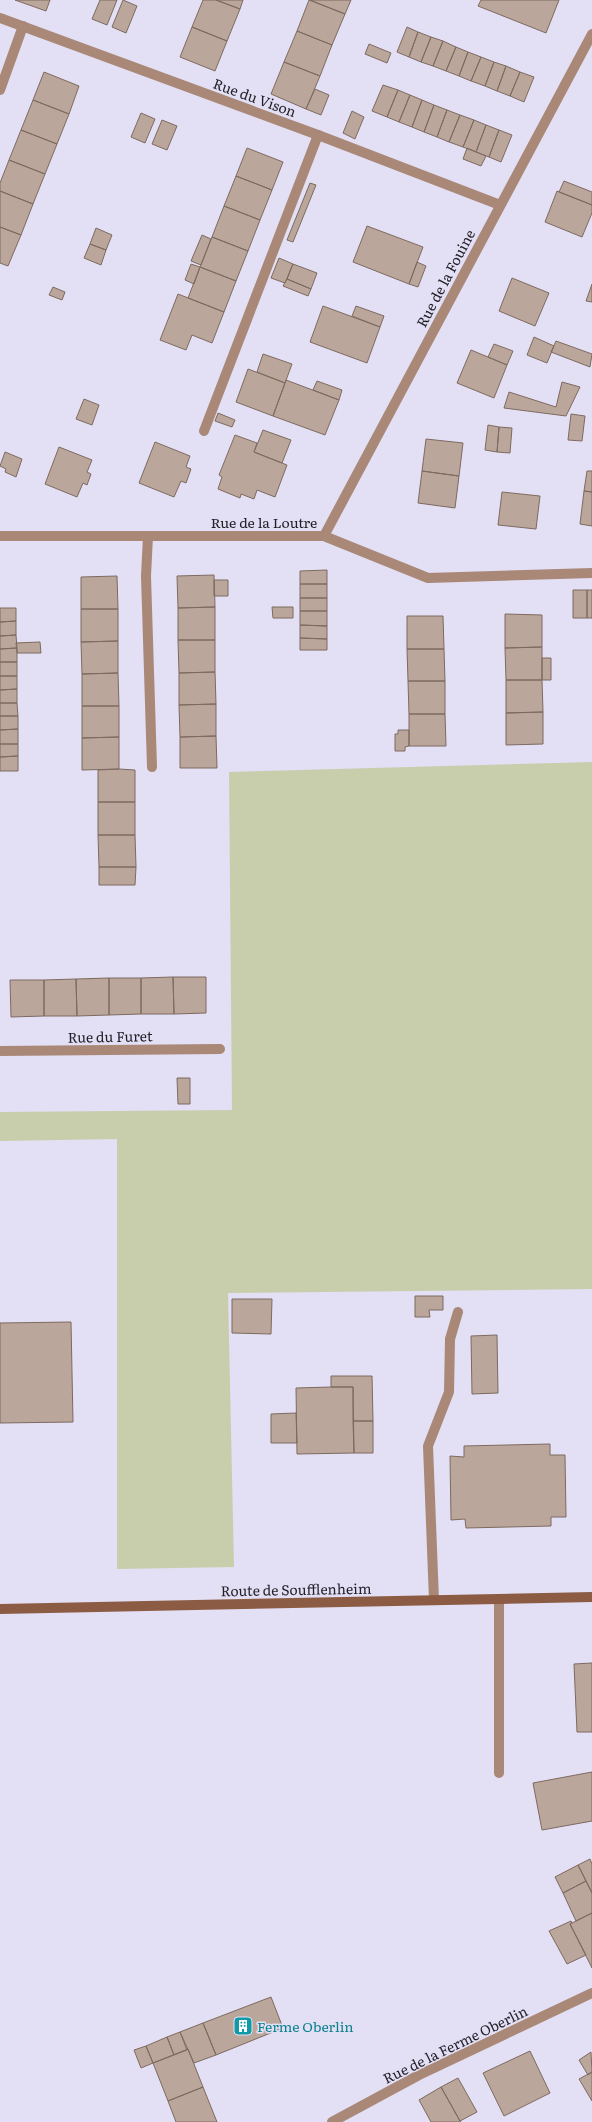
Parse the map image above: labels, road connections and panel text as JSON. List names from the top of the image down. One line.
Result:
{"streets":{"main road":["Route de Soufflenheim"],"street":["Rue du Vison","Rue de la Fouine","Rue de la Loutre","Rue du Furet","Rue de la Ferme Oberlin"]},"crossings":[["Rue du Vison","Rue de la Fouine"],["Rue de la Fouine","Rue de la Loutre"]],"places":{"building":["Ferme Oberlin"]}}
